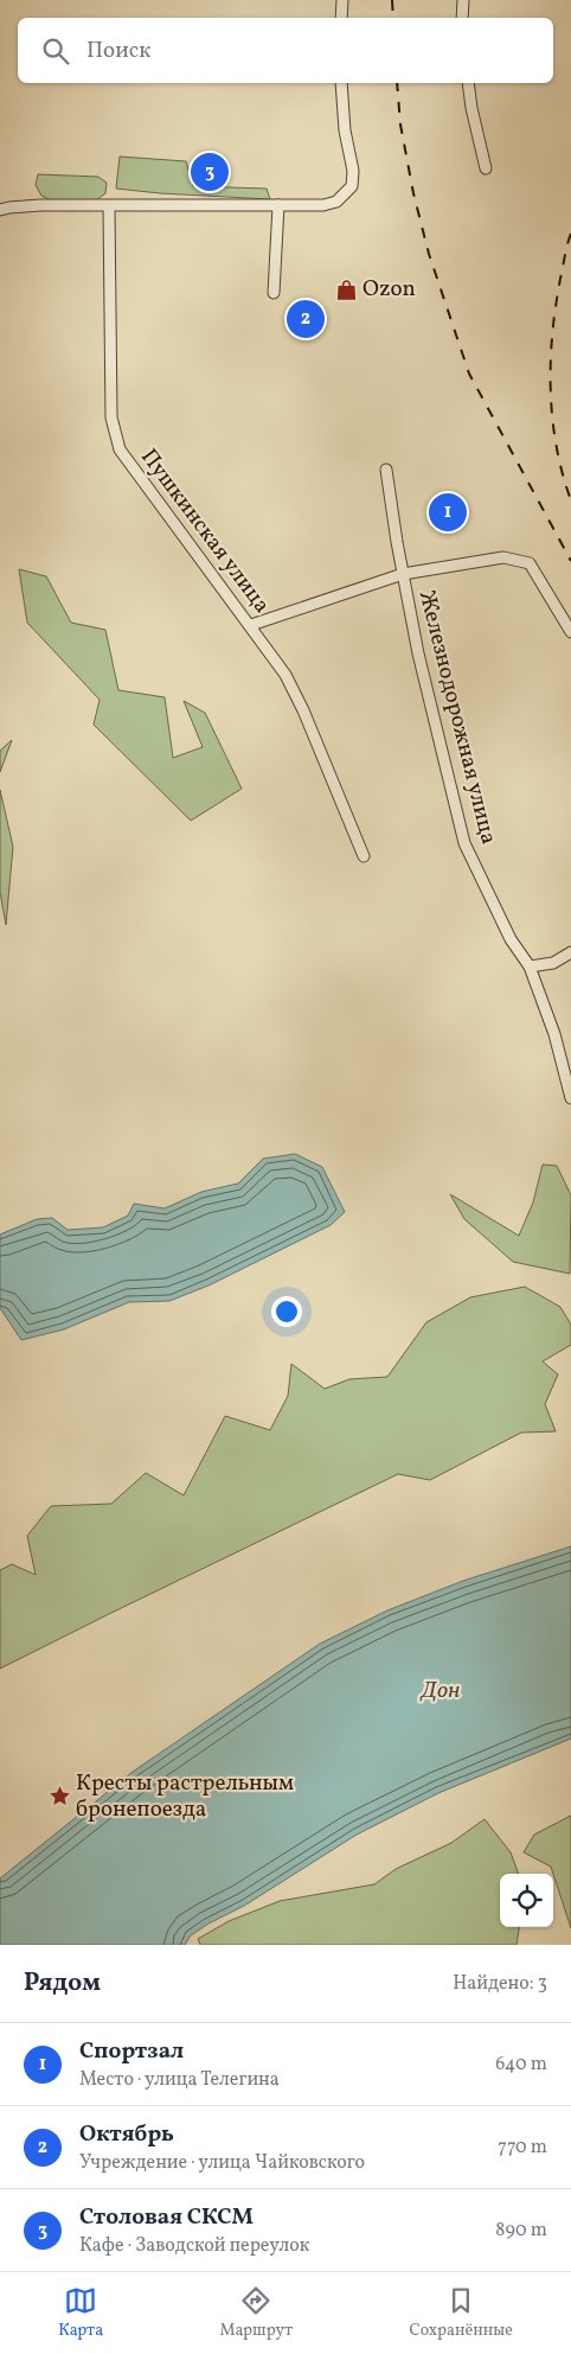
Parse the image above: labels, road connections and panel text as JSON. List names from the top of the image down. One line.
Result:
{"streets":{"street":["Пушкинская улица","Железнодорожная улица"]},"water":["Дон"],"places":{"shop":["Ozon"],"place":["Кресты растрельным бронепоезда"]},"page":{"search":"Поиск","pins":["3","2","1"],"heading":["Рядом","Найдено: 3"],"list":[{"mark":"1","name":"Спортзал","note":"Место · улица Телегина","value":"640 m"},{"mark":"2","name":"Октябрь","note":"Учреждение · улица Чайковского","value":"770 m"},{"mark":"3","name":"Столовая СКСМ","note":"Кафе · Заводской переулок","value":"890 m"}],"nav":["Карта","Маршрут","Сохранённые"]}}
